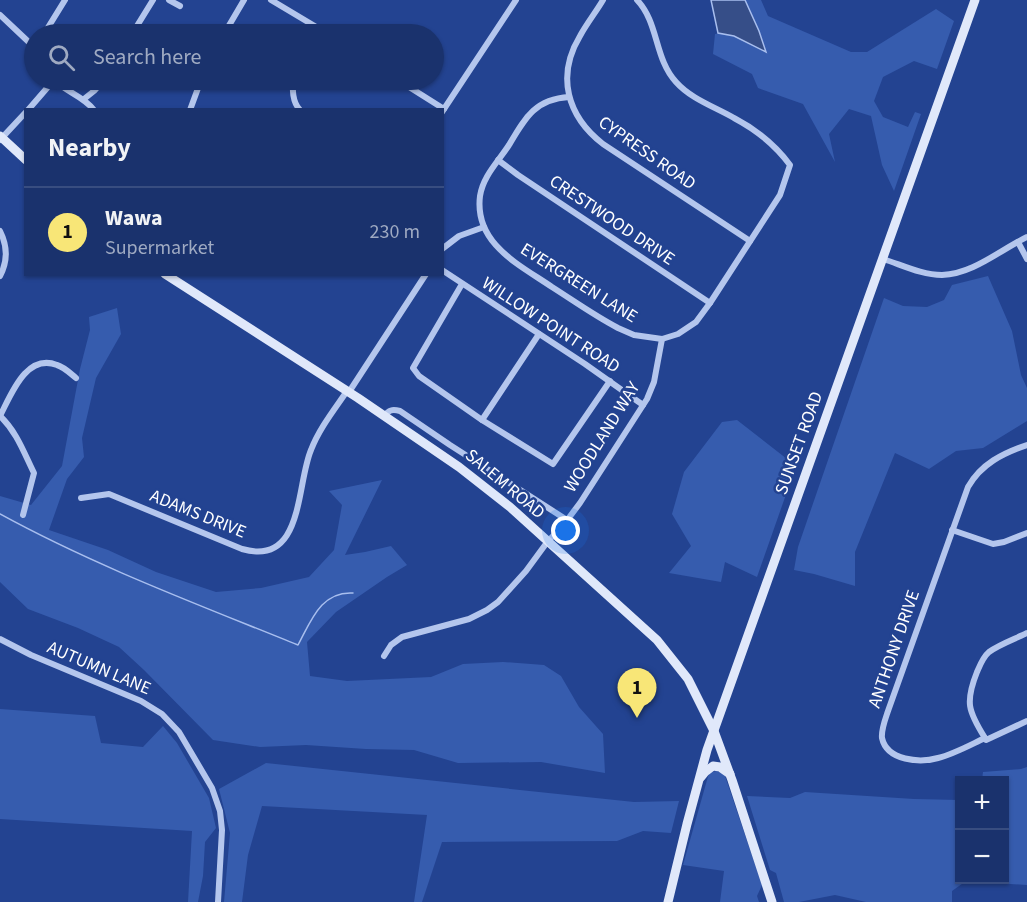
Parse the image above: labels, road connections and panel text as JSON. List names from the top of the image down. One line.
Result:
{"streets":{"street":["CYPRESS ROAD","CRESTWOOD DRIVE","EVERGREEN LANE","WILLOW POINT ROAD","WOODLAND WAY","SUNSET ROAD","SALEM ROAD","ADAMS DRIVE","ANTHONY DRIVE","AUTUMN LANE"]},"crossings":[["CYPRESS ROAD","EVERGREEN LANE"],["CRESTWOOD DRIVE","EVERGREEN LANE"],["EVERGREEN LANE","WOODLAND WAY"],["WILLOW POINT ROAD","WOODLAND WAY"],["WOODLAND WAY","SALEM ROAD"],["SUNSET ROAD","SALEM ROAD"],["SALEM ROAD","ADAMS DRIVE"]],"page":{"search":"Search here","heading":"Nearby","list":[{"mark":"1","name":"Wawa","note":"Supermarket","value":"230 m"}],"pins":"1","map_buttons":["+","−"]}}
